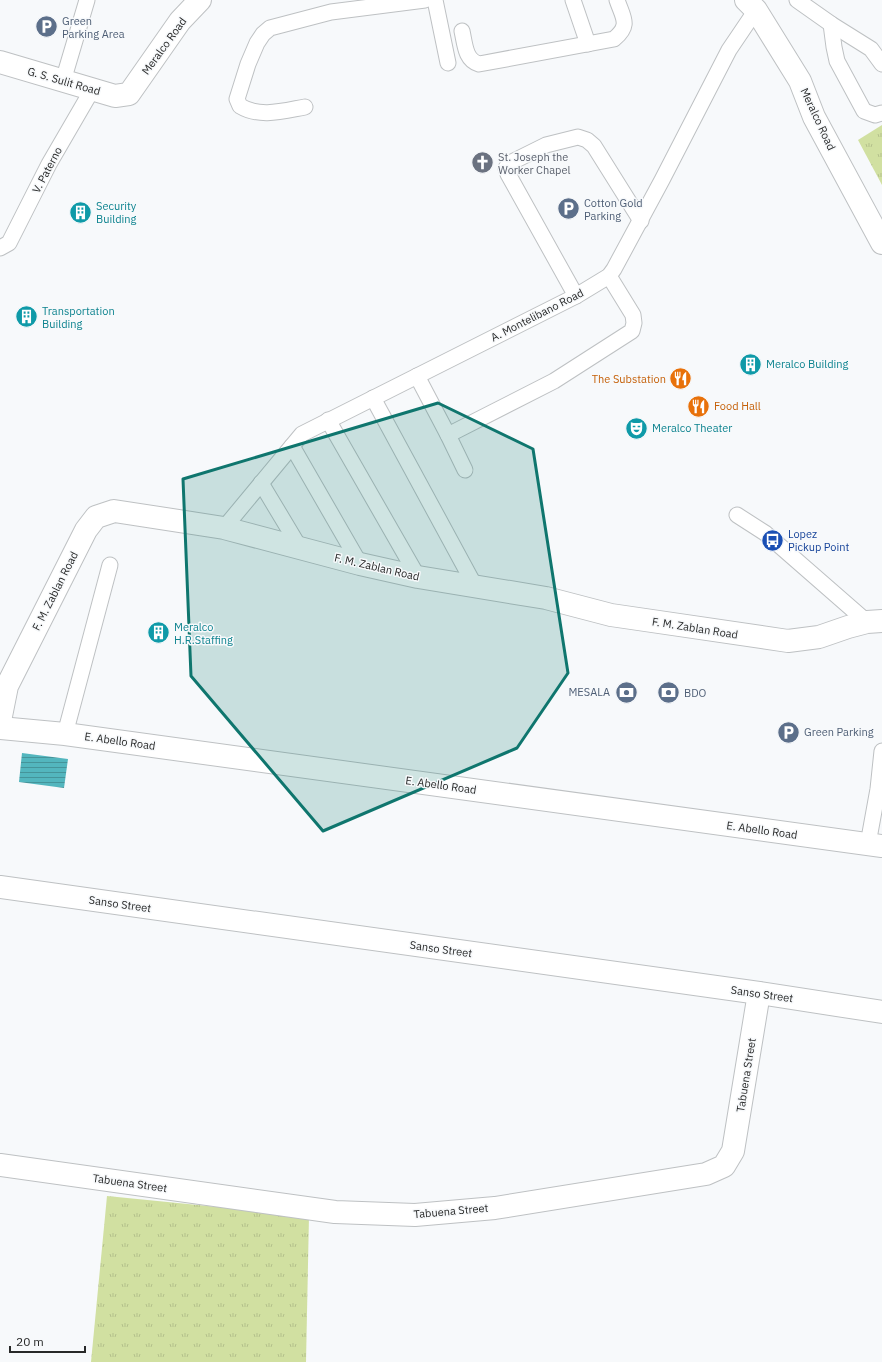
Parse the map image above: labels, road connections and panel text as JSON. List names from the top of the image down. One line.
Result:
{"streets":{"street":["Meralco Road","G. S. Sulit Road","F. M. Zablan Road","E. Abello Road","Sanso Street","Tabuena Street"],"lane":["V. Paterno","A. Montelibano Road"]},"crossings":[["Meralco Road","G. S. Sulit Road"],["Meralco Road","A. Montelibano Road"],["G. S. Sulit Road","V. Paterno"],["A. Montelibano Road","F. M. Zablan Road"],["Sanso Street","Tabuena Street"]],"places":{"parking":["Green Parking Area","Cotton Gold Parking","Green Parking"],"church":["St. Joseph the Worker Chapel"],"building":["Security Building","Transportation Building","Meralco Building","Meralco H.R.Staffing"],"restaurant":["The Substation","Food Hall"],"theatre":["Meralco Theater"],"bus stop":["Lopez Pickup Point"],"bank":["MESALA","BDO"]},"scale_bar":"20 m"}
